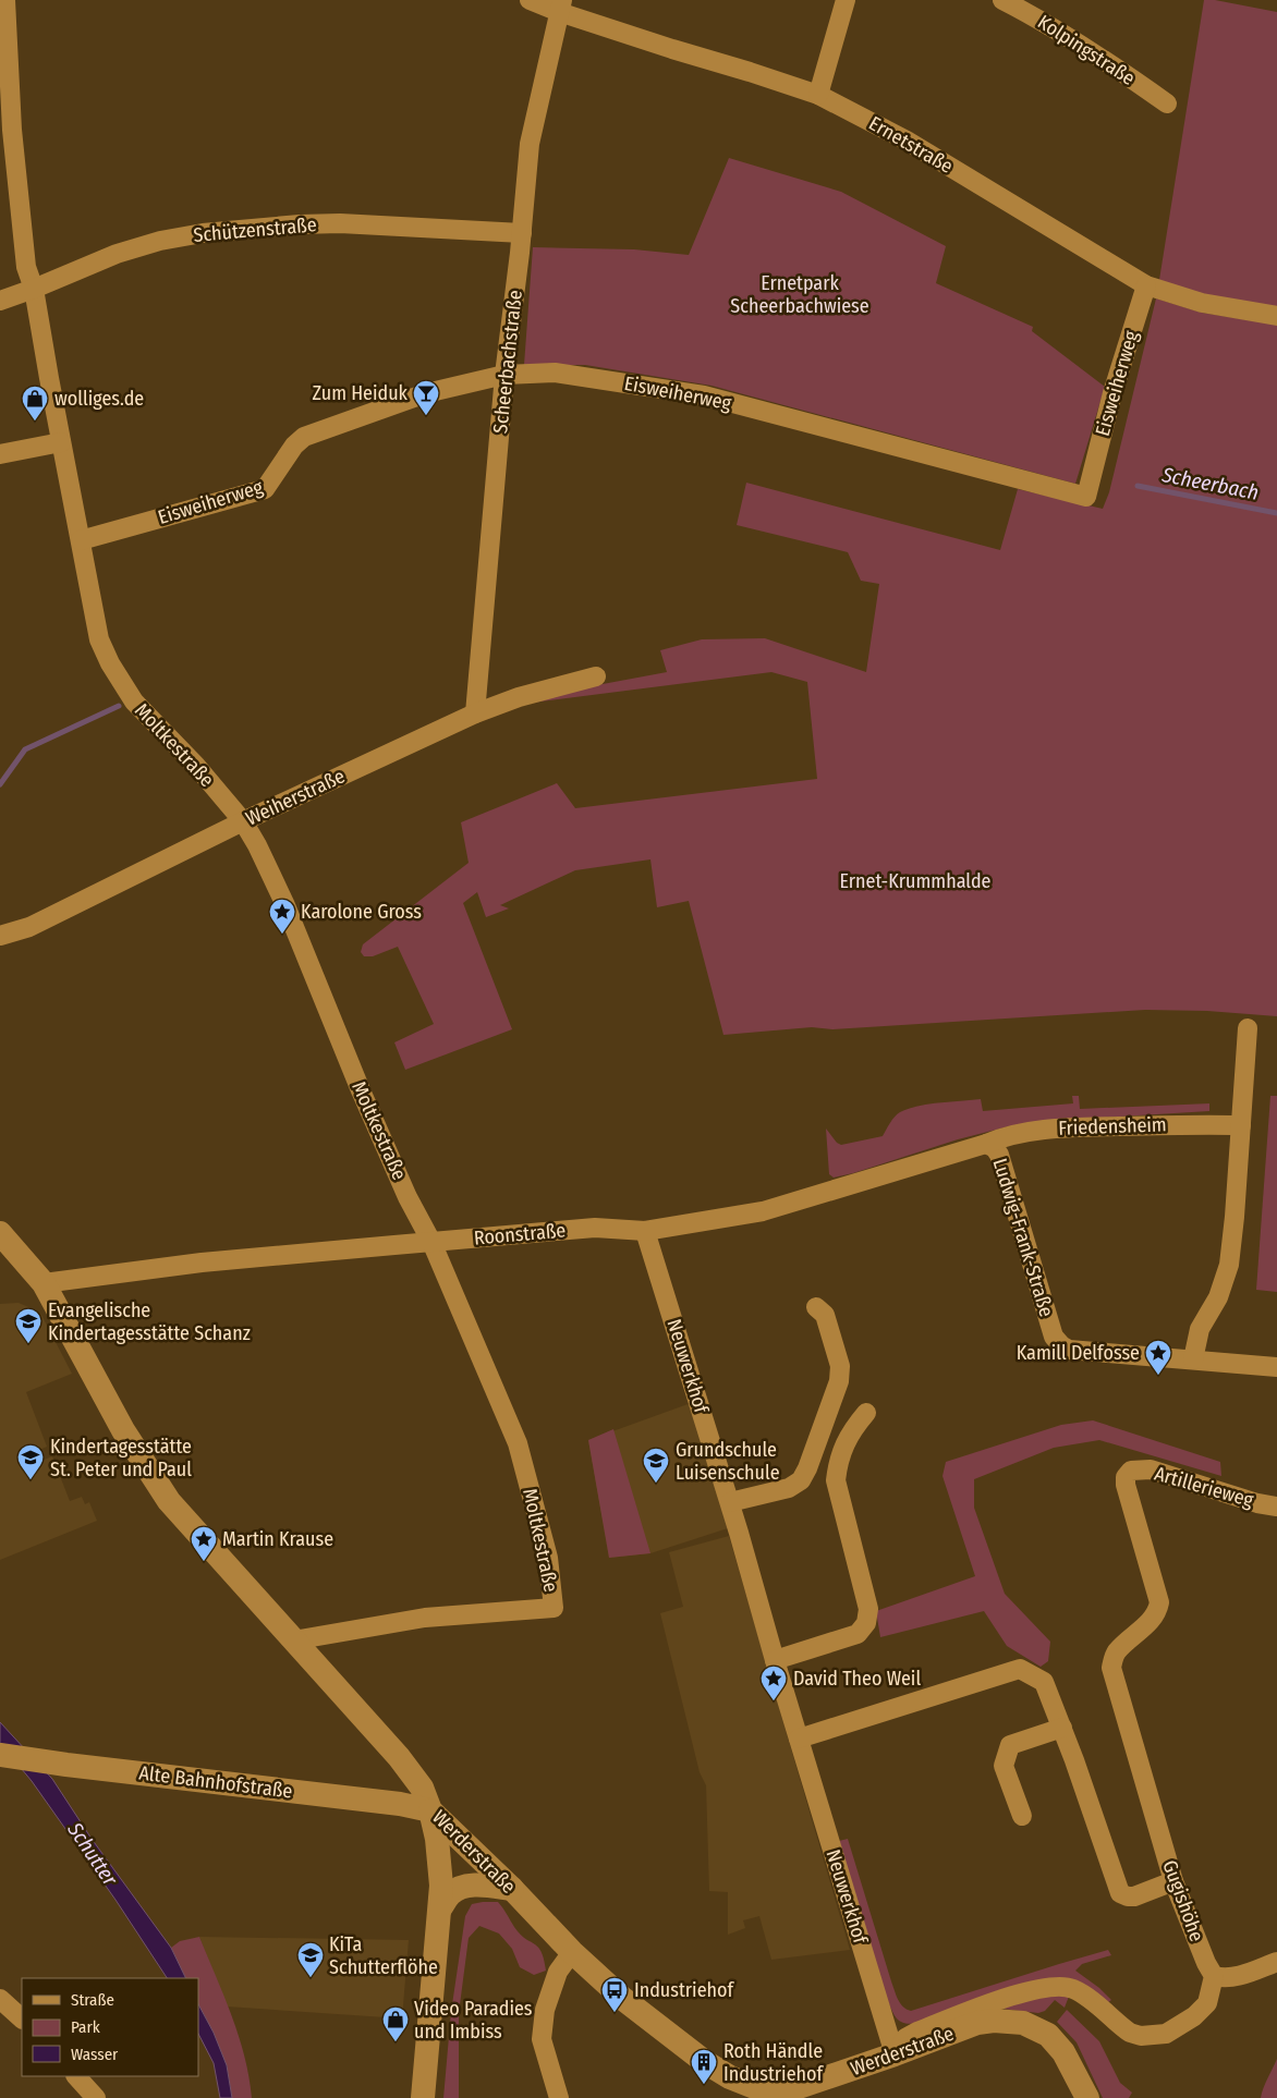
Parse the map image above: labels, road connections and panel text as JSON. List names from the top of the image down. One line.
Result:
{"streets":{"street":["Kolpingstraße","Ernetstraße","Schützenstraße","Scheerbachstraße","Eisweiherweg","Moltkestraße","Weiherstraße","Friedensheim","Roonstraße","Ludwig-Frank-Straße","Neuwerkhof","Artillerieweg","Alte Bahnhofstraße","Werderstraße","Gugishöhe"]},"crossings":[["Ernetstraße","Scheerbachstraße"],["Ernetstraße","Eisweiherweg"],["Schützenstraße","Scheerbachstraße"],["Schützenstraße","Moltkestraße"],["Scheerbachstraße","Eisweiherweg"],["Scheerbachstraße","Weiherstraße"],["Eisweiherweg","Moltkestraße"],["Moltkestraße","Weiherstraße"],["Moltkestraße","Roonstraße"],["Moltkestraße","Werderstraße"],["Friedensheim","Roonstraße"],["Friedensheim","Ludwig-Frank-Straße"],["Roonstraße","Ludwig-Frank-Straße"],["Roonstraße","Neuwerkhof"],["Roonstraße","Werderstraße"],["Neuwerkhof","Werderstraße"],["Artillerieweg","Gugishöhe"],["Alte Bahnhofstraße","Werderstraße"]],"water":["Scheerbach","Schutter"],"parks":["Ernetpark Scheerbachwiese","Ernet-Krummhalde"],"places":{"bar":["Zum Heiduk"],"shop":["wolliges.de","Video Paradies und Imbiss"],"place":["Karolone Gross","Kamill Delfosse","Martin Krause","David Theo Weil"],"school or university":["Evangelische Kindertagesstätte Schanz","Kindertagesstätte St. Peter und Paul","Grundschule Luisenschule","KiTa Schutterflöhe"],"bus stop":["Industriehof"],"building":["Roth Händle Industriehof"]},"legend":["Straße","Park","Wasser"]}
